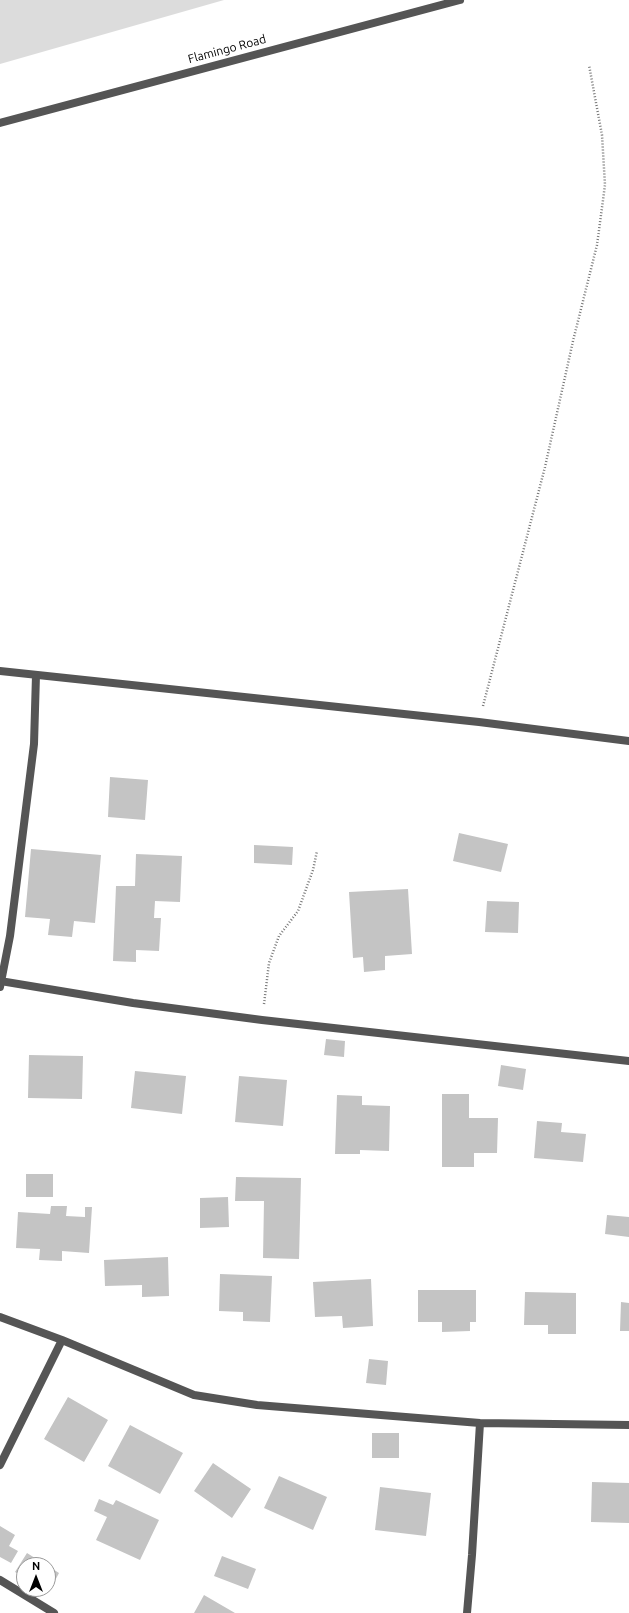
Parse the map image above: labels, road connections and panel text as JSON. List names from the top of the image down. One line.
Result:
{"streets":{"street":["Flamingo Road"]},"north":"top"}
